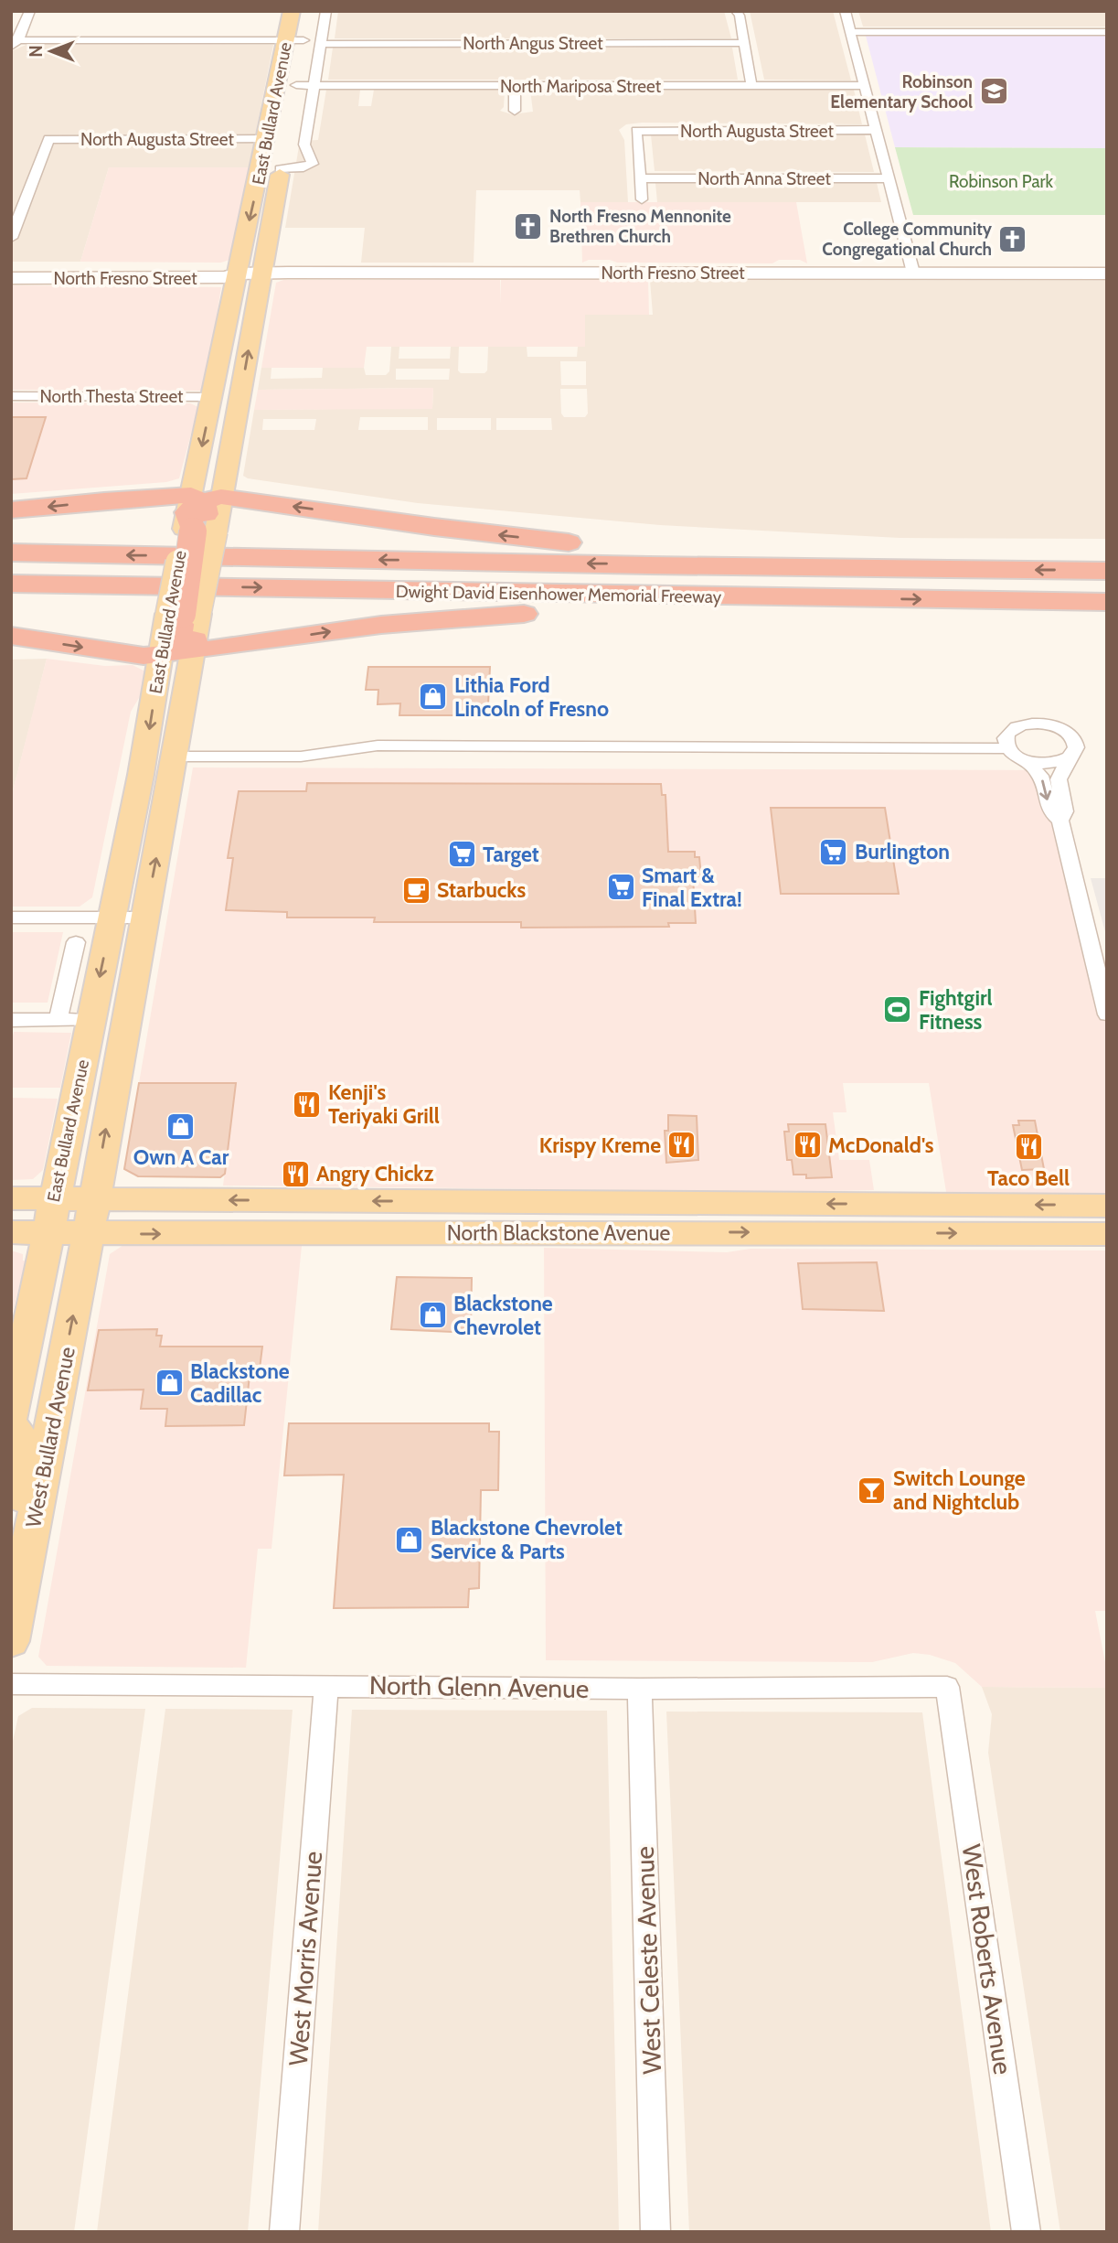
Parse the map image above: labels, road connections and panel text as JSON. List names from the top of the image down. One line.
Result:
{"streets":{"highway":["Dwight David Eisenhower Memorial Freeway"],"main road":["East Bullard Avenue","North Fresno Street","North Blackstone Avenue","West Bullard Avenue"],"street":["North Angus Street","North Mariposa Street","North Augusta Street","North Anna Street","North Thesta Street","North Glenn Avenue","West Morris Avenue","West Roberts Avenue","West Celeste Avenue"]},"crossings":[["North Angus Street","East Bullard Avenue"],["North Mariposa Street","East Bullard Avenue"],["East Bullard Avenue","North Augusta Street"],["East Bullard Avenue","North Fresno Street"],["East Bullard Avenue","North Thesta Street"],["East Bullard Avenue","North Blackstone Avenue"],["East Bullard Avenue","West Bullard Avenue"],["North Augusta Street","North Anna Street"],["North Blackstone Avenue","West Bullard Avenue"],["North Glenn Avenue","West Morris Avenue"],["North Glenn Avenue","West Roberts Avenue"],["North Glenn Avenue","West Celeste Avenue"]],"parks":["Robinson Park"],"places":{"school or university":["Robinson Elementary School"],"church":["North Fresno Mennonite Brethren Church","College Community Congregational Church"],"shop":["Lithia Ford Lincoln of Fresno","Own A Car","Blackstone Chevrolet","Blackstone Cadillac","Blackstone Chevrolet Service & Parts"],"supermarket":["Burlington","Target","Smart & Final Extra!"],"cafe":["Starbucks"],"sports":["Fightgirl Fitness"],"restaurant":["Kenji's Teriyaki Grill","Krispy Kreme","McDonald's","Taco Bell","Angry Chickz"],"bar":["Switch Lounge and Nightclub"]},"north":"left"}
